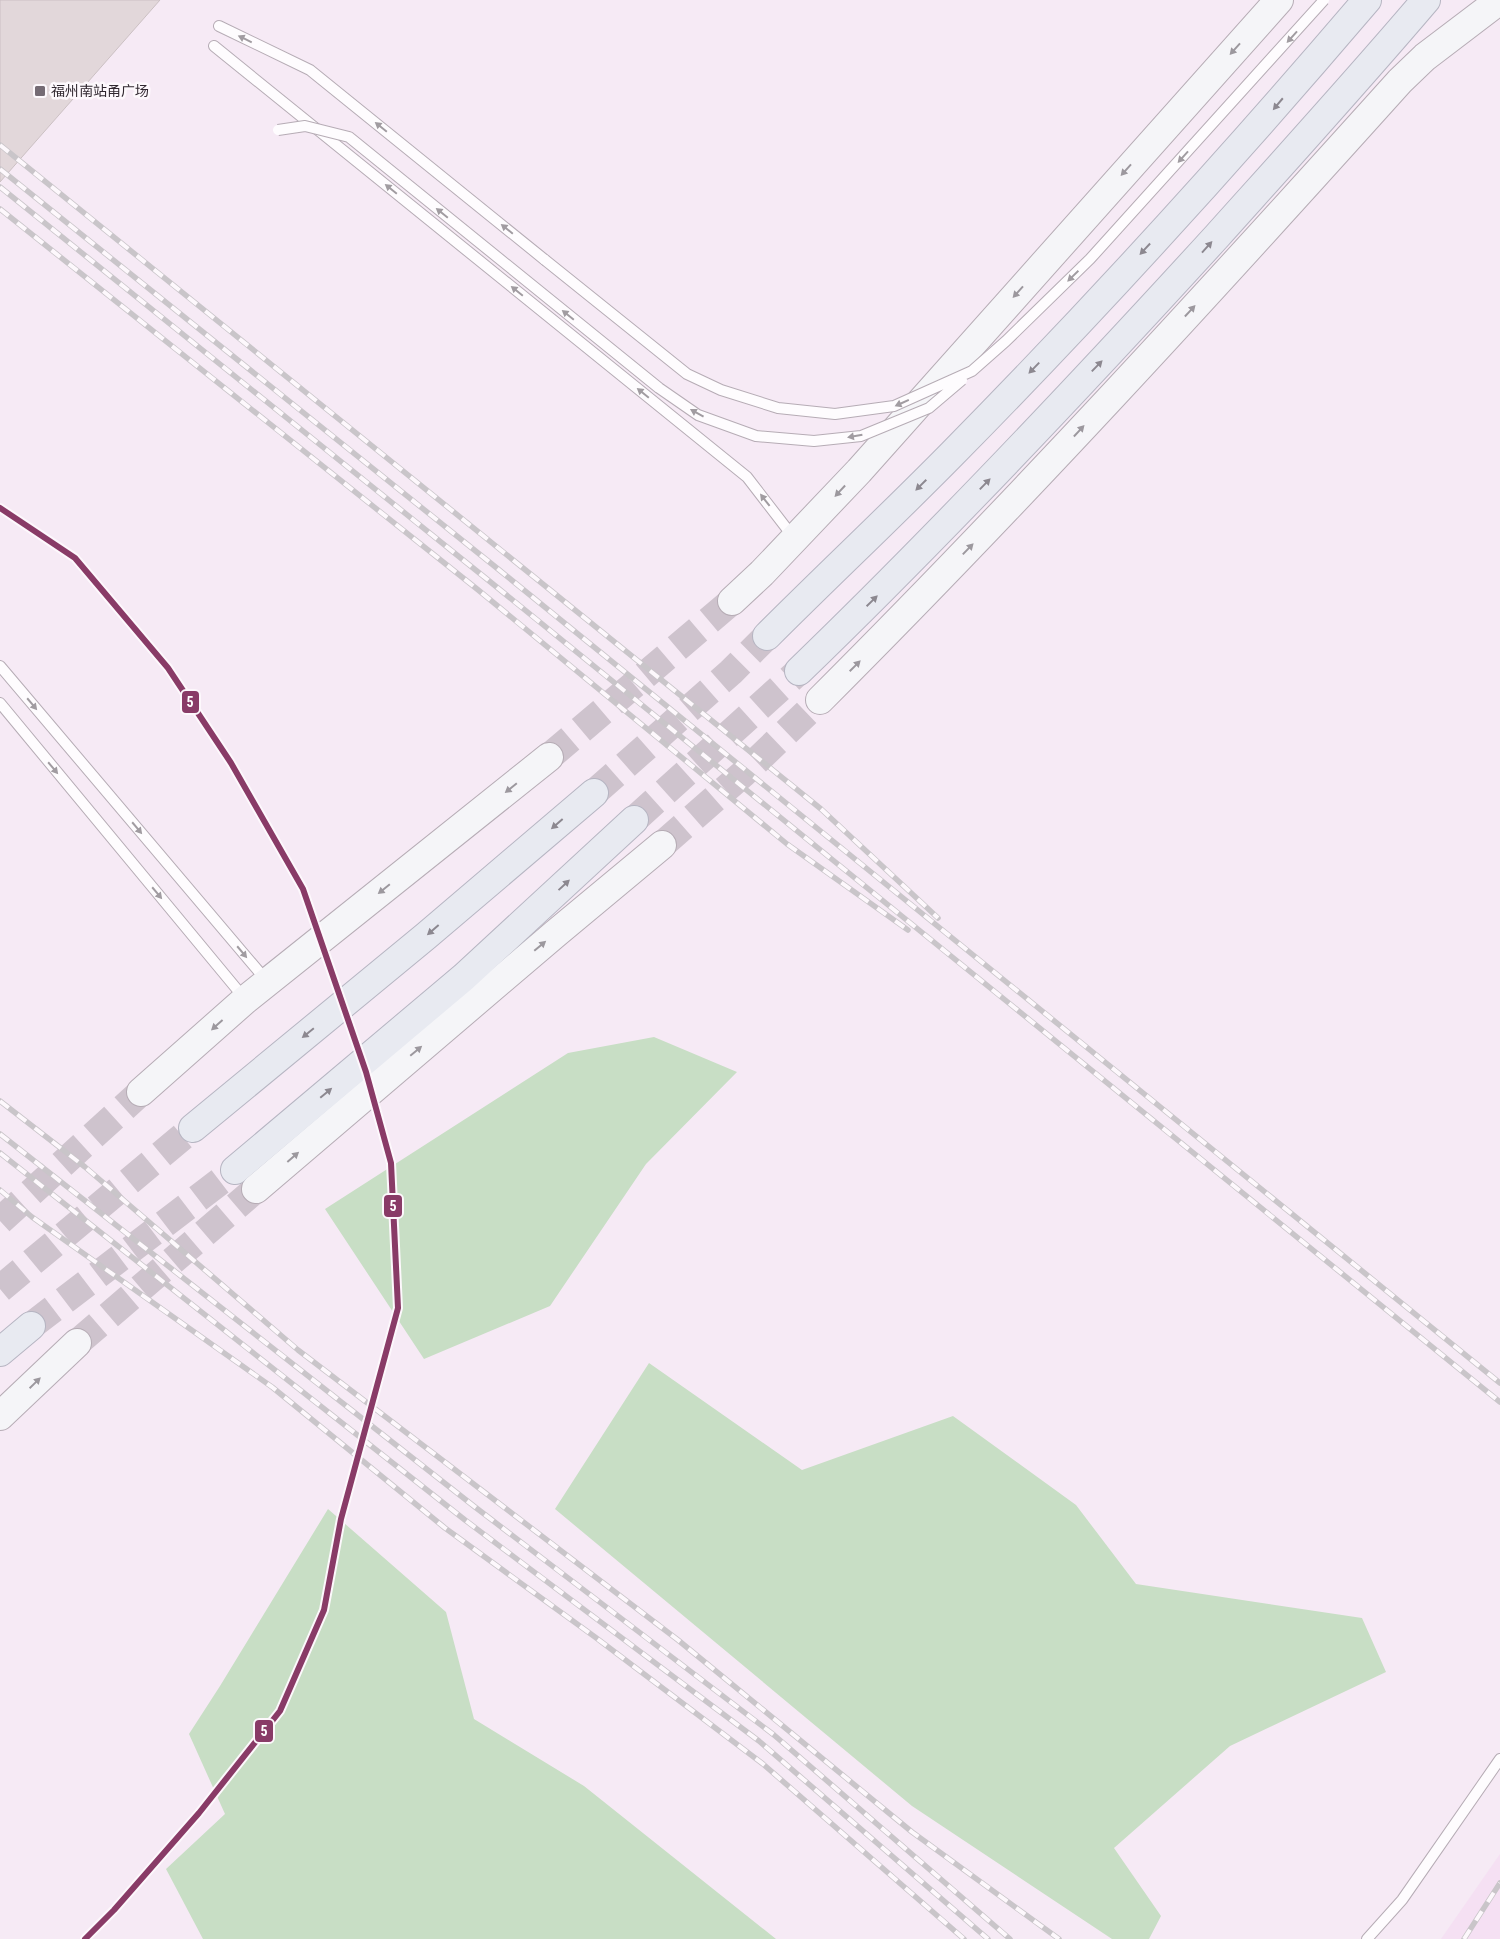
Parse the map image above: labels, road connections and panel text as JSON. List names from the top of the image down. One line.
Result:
{"places":{"transit":["福州南站甬广场"]},"lines":["transit line 5"]}
